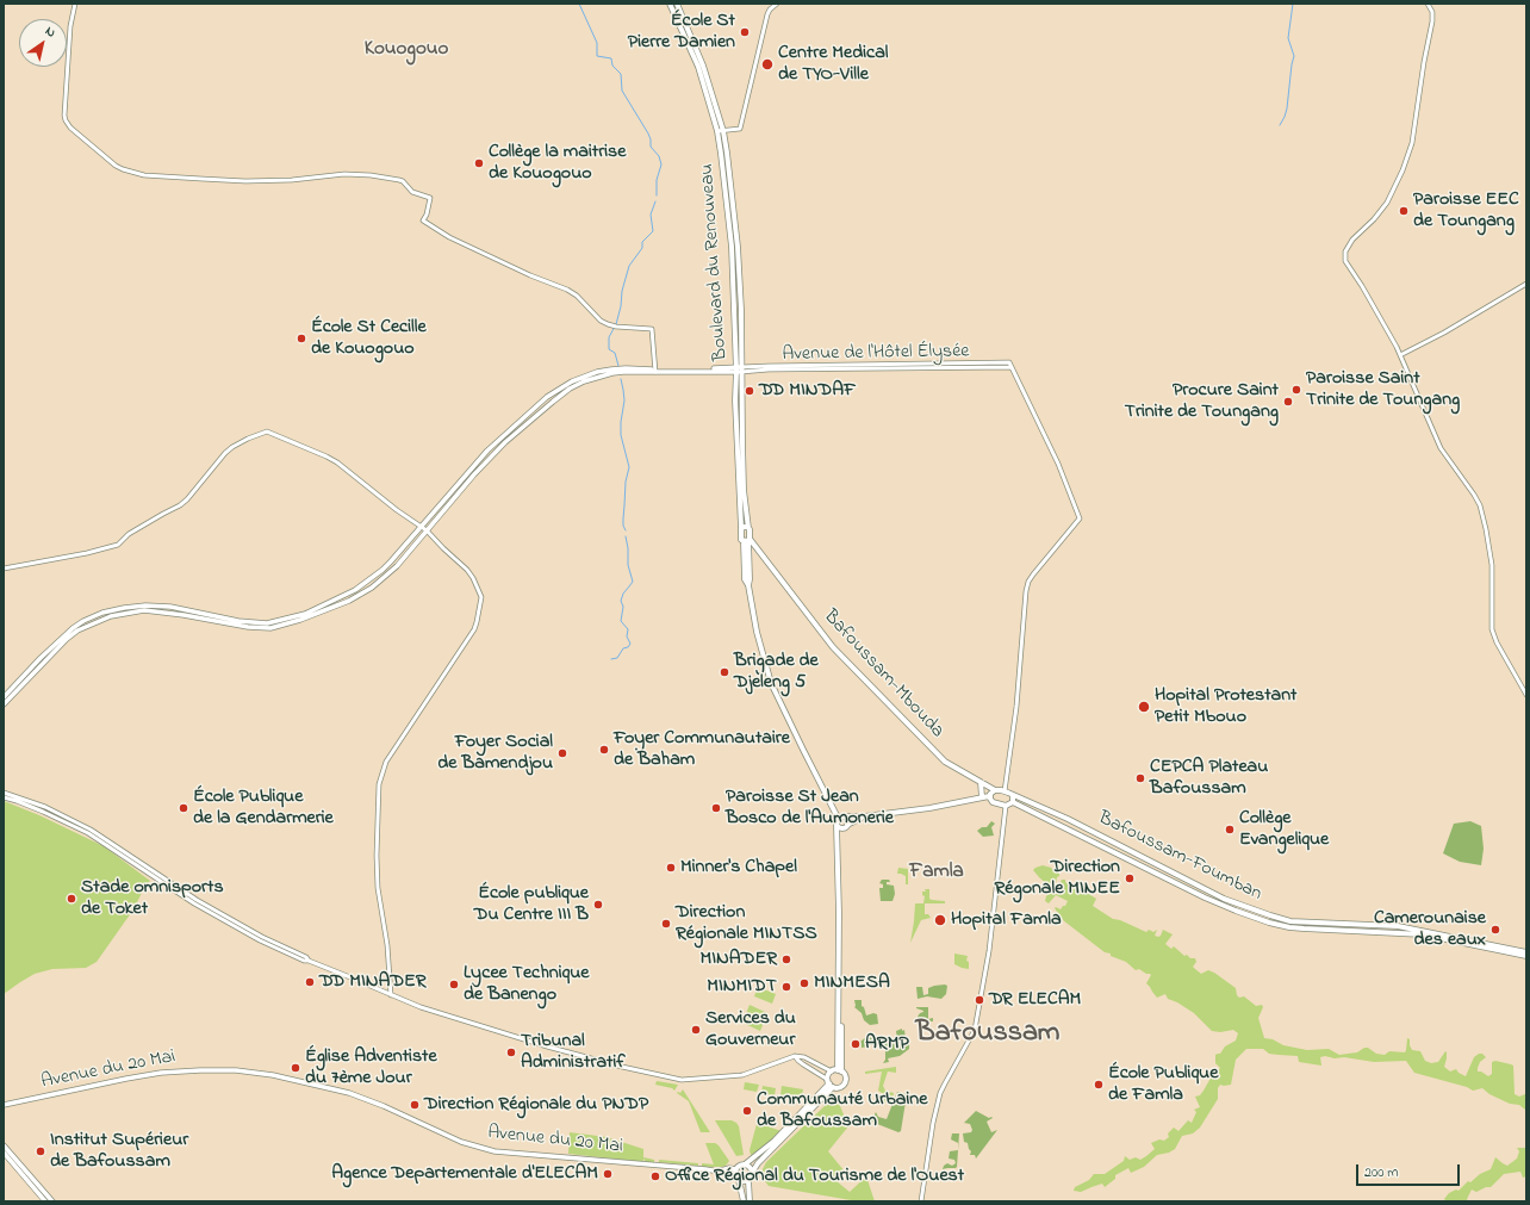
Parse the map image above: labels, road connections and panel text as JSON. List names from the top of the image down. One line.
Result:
{"streets":{"highway":["Boulevard du Renouveau","Bafoussam-Mbouda","Bafoussam-Foumban"],"main road":["Avenue du 20 Mai"],"street":["Avenue de l'Hôtel Élysée"]},"crossings":[["Boulevard du Renouveau","Avenue de l'Hôtel Élysée"],["Boulevard du Renouveau","Bafoussam-Mbouda"],["Avenue de l'Hôtel Élysée","Bafoussam-Foumban"],["Bafoussam-Mbouda","Bafoussam-Foumban"]],"districts":["Kouogouo","Famla","Bafoussam"],"places":["École St Pierre Damien","Centre Medical de TYO-Ville","Collège la maitrise de Kouogouo","Paroisse EEC de Toungang","École St Cecille de Kouogouo","Paroisse Saint Trinite de Toungang","DD MINDAF","Procure Saint Trinite de Toungang","Brigade de Djeleng 5","Hopital Protestant Petit Mbouo","Foyer Communautaire de Baham","Foyer Social de Bamendjou","CEPCA Plateau Bafoussam","École Publique de la Gendarmerie","Paroisse St Jean Bosco de l'Aumonerie","Collège Evangelique","Minner's Chapel","Direction Régonale MINEE","Stade omnisports de Toket","École publique Du Centre III B","Hopital Famla","Direction Régionale MINTSS","Camerounaise des eaux","MINADER","DD MINADER","MINMESA","Lycee Technique de Banengo","MINMIDT","DR ELECAM","Services du Gouverneur","ARMP","Tribunal Administratif","Église Adventiste du 7ème Jour","École Publique de Famla","Direction Régionale du PNDP","Communauté Urbaine de Bafoussam","Institut Supérieur de Bafoussam","Agence Departementale d'ELECAM","Office Régional du Tourisme de l'Ouest"],"scale_bar":"200 m","north":"top right"}
